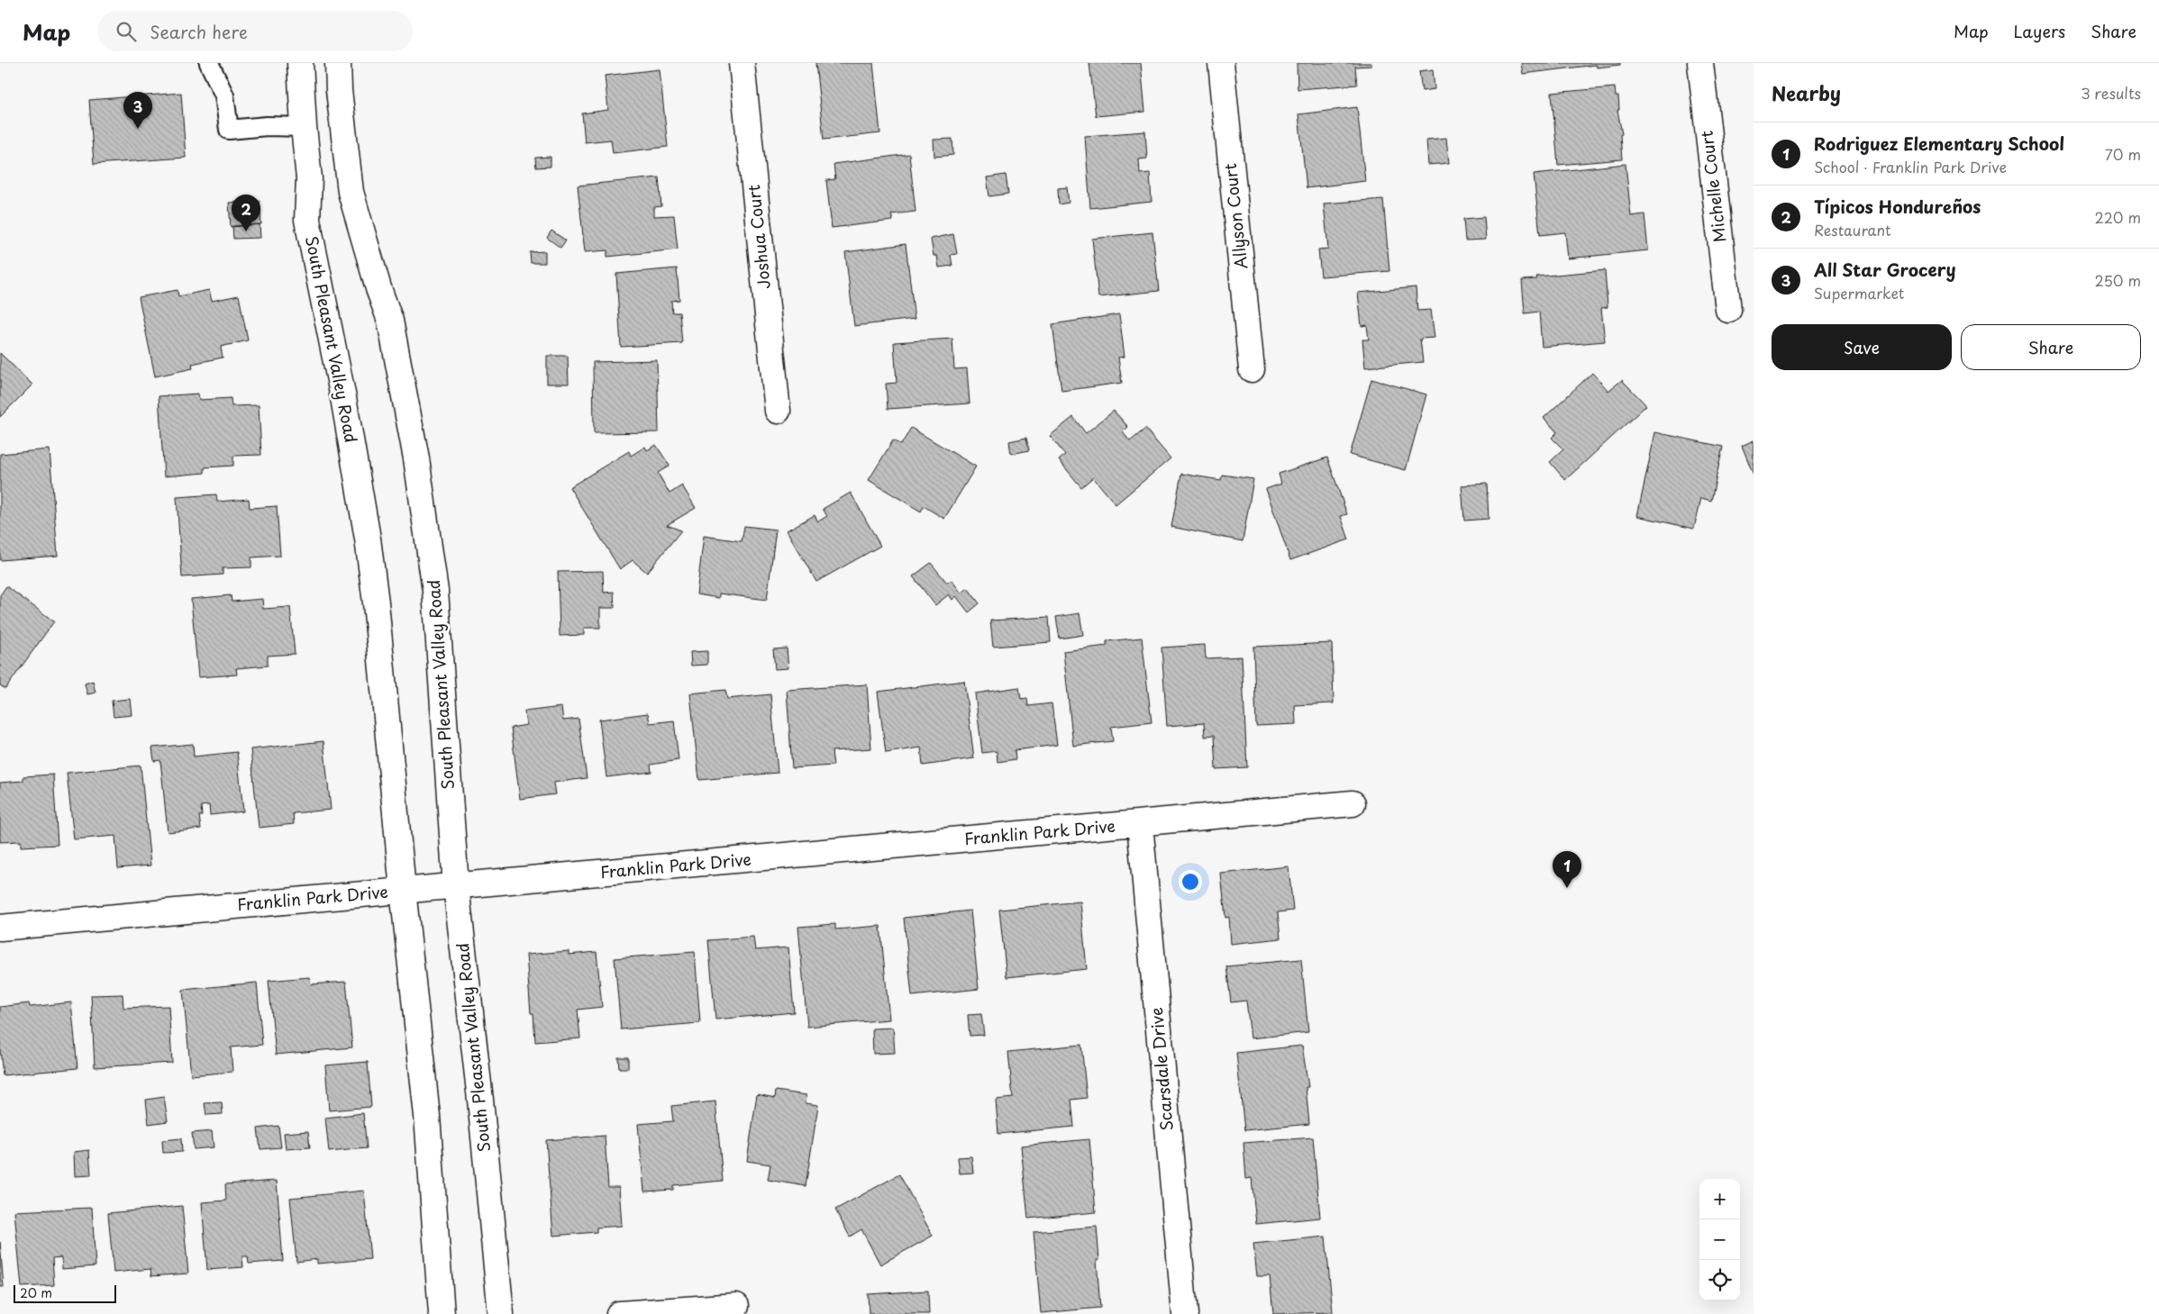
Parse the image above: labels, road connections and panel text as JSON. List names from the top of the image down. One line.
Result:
{"streets":{"street":["Michelle Court","Allyson Court","Joshua Court","South Pleasant Valley Road","Franklin Park Drive","Scarsdale Drive"]},"crossings":[["South Pleasant Valley Road","Franklin Park Drive"],["Franklin Park Drive","Scarsdale Drive"]],"scale_bar":"20 m","page":{"header":"Map","search":"Search here","nav":["Map","Layers","Share"],"heading":["Nearby","3 results"],"pins":["3","2","1"],"list":[{"mark":"1","name":"Rodriguez Elementary School","note":"School · Franklin Park Drive","value":"70 m"},{"mark":"2","name":"Típicos Hondureños","note":"Restaurant","value":"220 m"},{"mark":"3","name":"All Star Grocery","note":"Supermarket","value":"250 m"}],"buttons":["Save","Share"],"map_buttons":["+","−"],"scale":"20 m"}}
